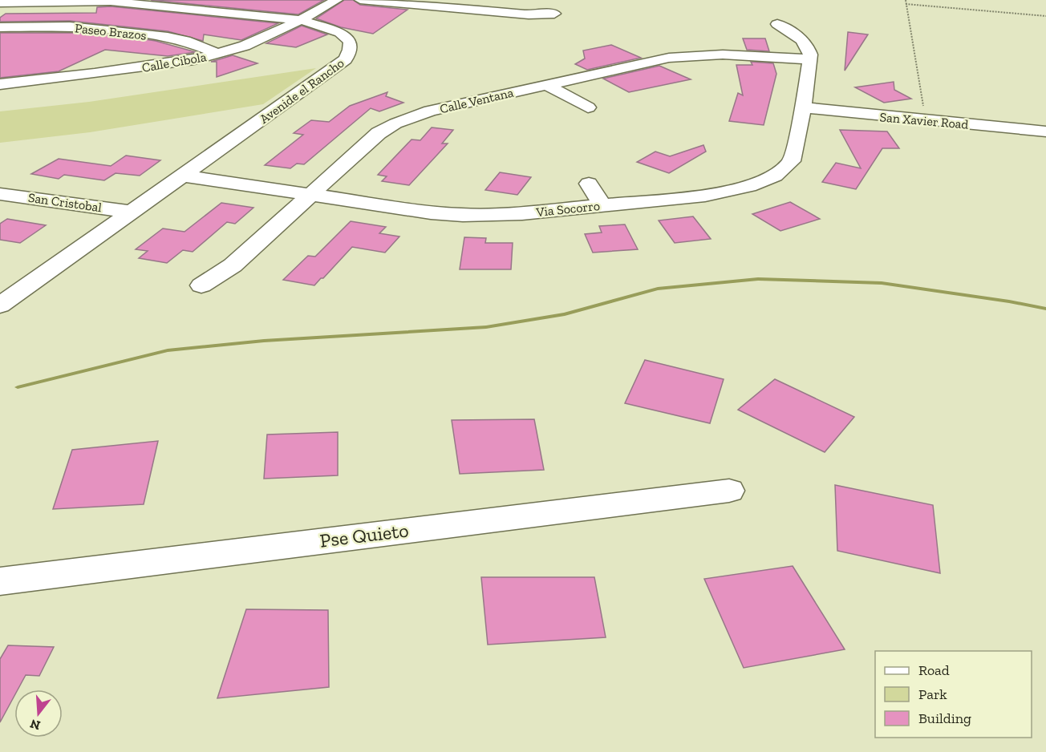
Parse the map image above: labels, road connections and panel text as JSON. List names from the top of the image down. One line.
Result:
{"streets":{"street":["Paseo Brazos","Calle Cibola","Avenide el Rancho","Calle Ventana","San Xavier Road","San Cristobal","Via Socorro","Pse Quieto"]},"crossings":[["Paseo Brazos","Calle Cibola"],["Calle Cibola","Avenide el Rancho"],["Avenide el Rancho","San Cristobal"],["Avenide el Rancho","Via Socorro"],["Calle Ventana","Via Socorro"],["San Xavier Road","Via Socorro"]],"legend":["Road","Park","Building"],"north":"bottom"}
